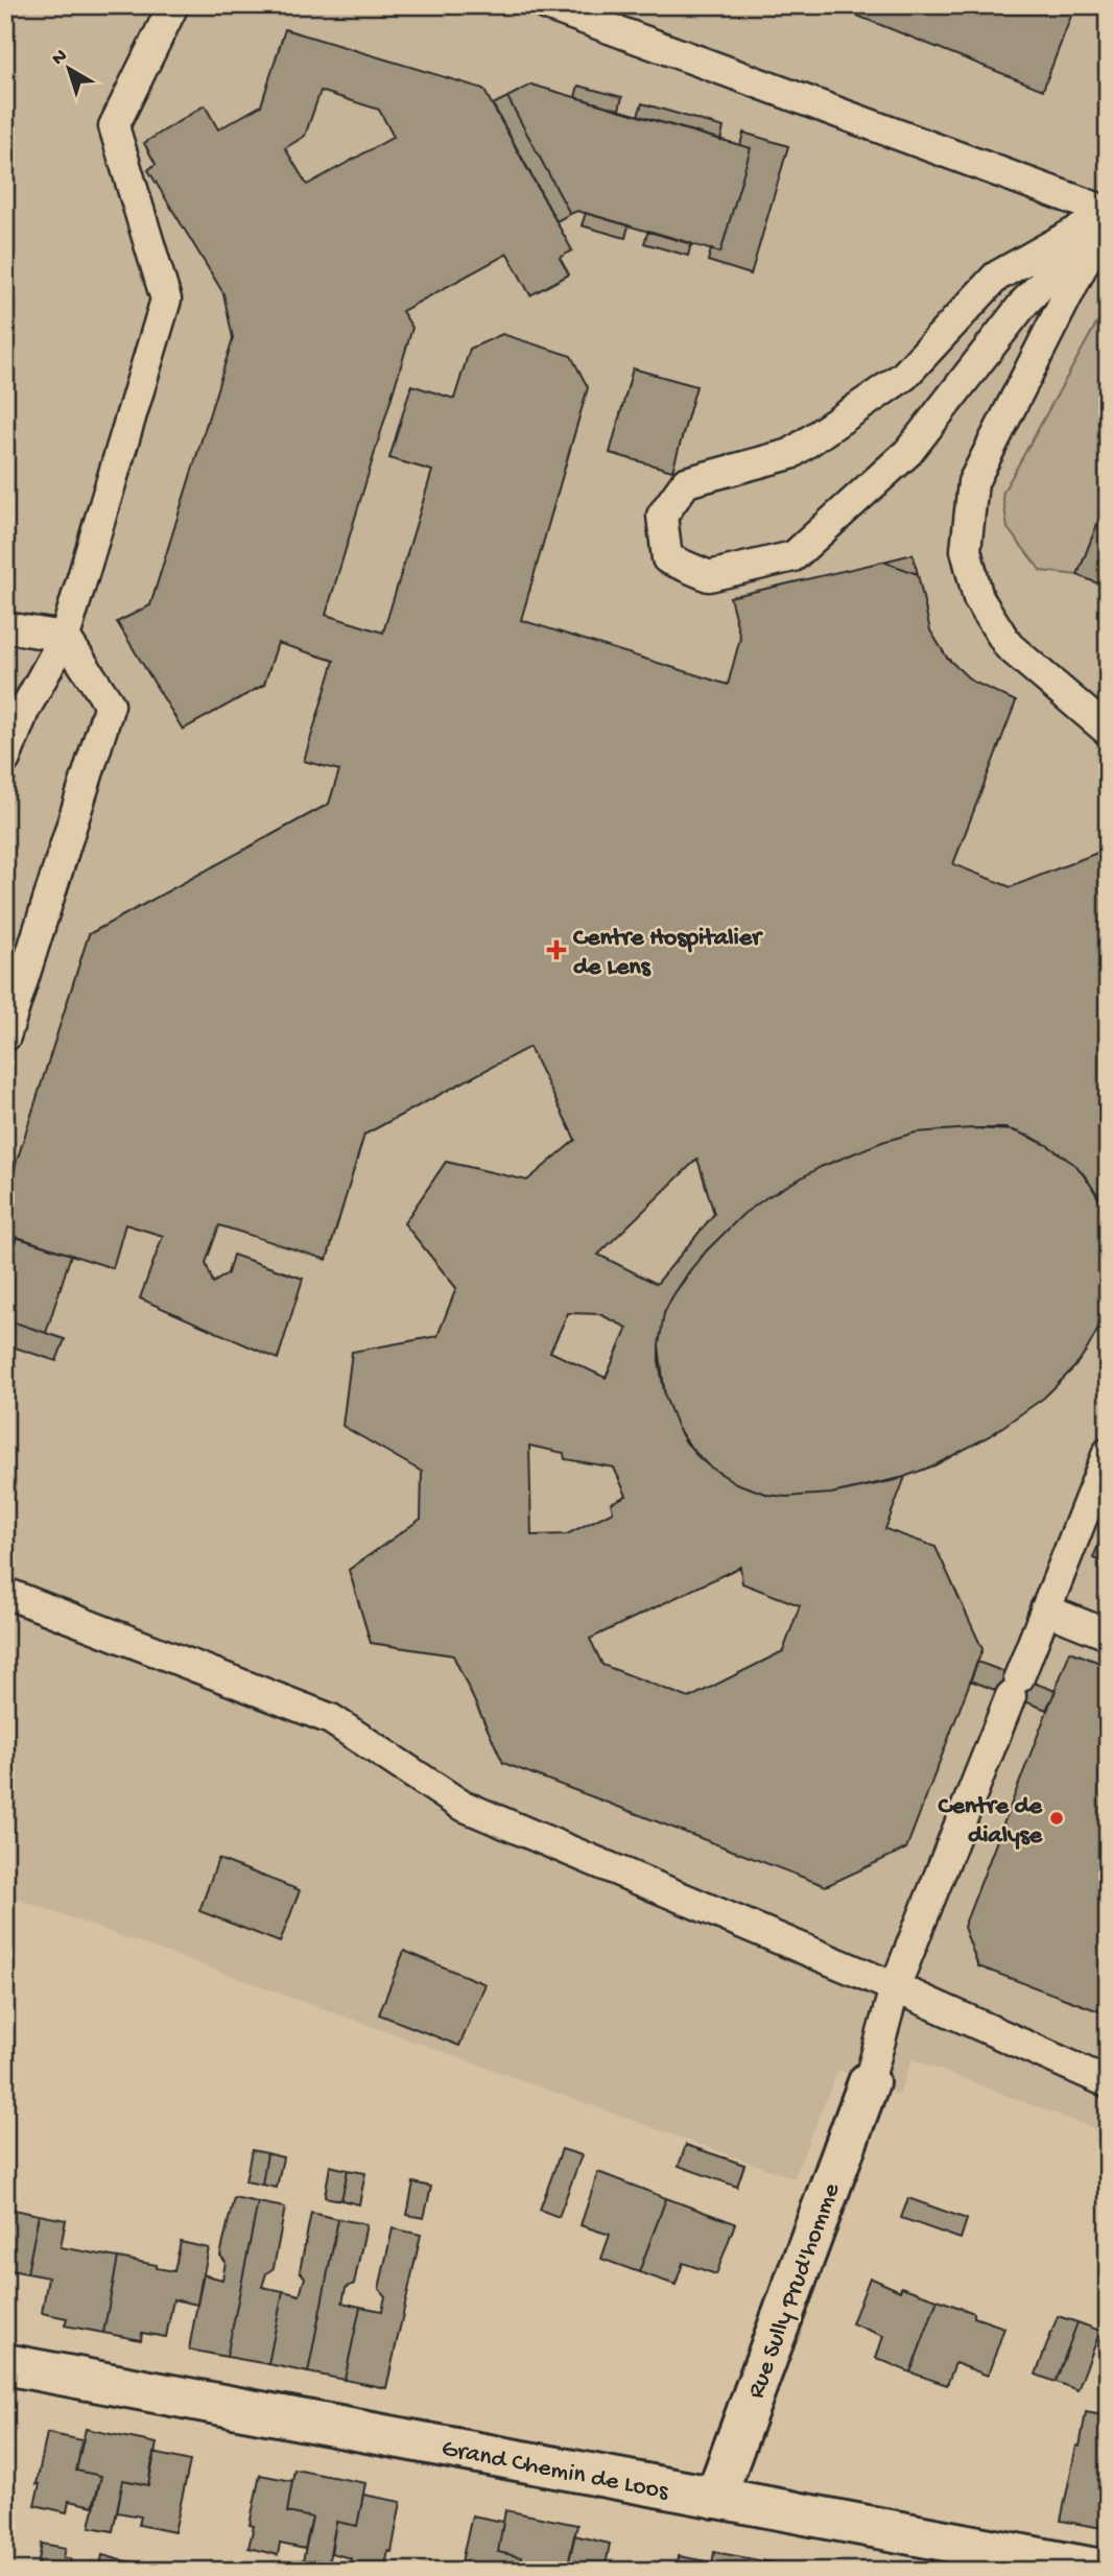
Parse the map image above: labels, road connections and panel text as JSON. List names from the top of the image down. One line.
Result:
{"streets":{"street":["Rue Sully Prud'homme","Grand Chemin de Loos"]},"crossings":[["Rue Sully Prud'homme","Grand Chemin de Loos"]],"places":{"health":["Centre Hospitalier de Lens"],"other":["Centre de dialyse"]},"north":"top left"}
